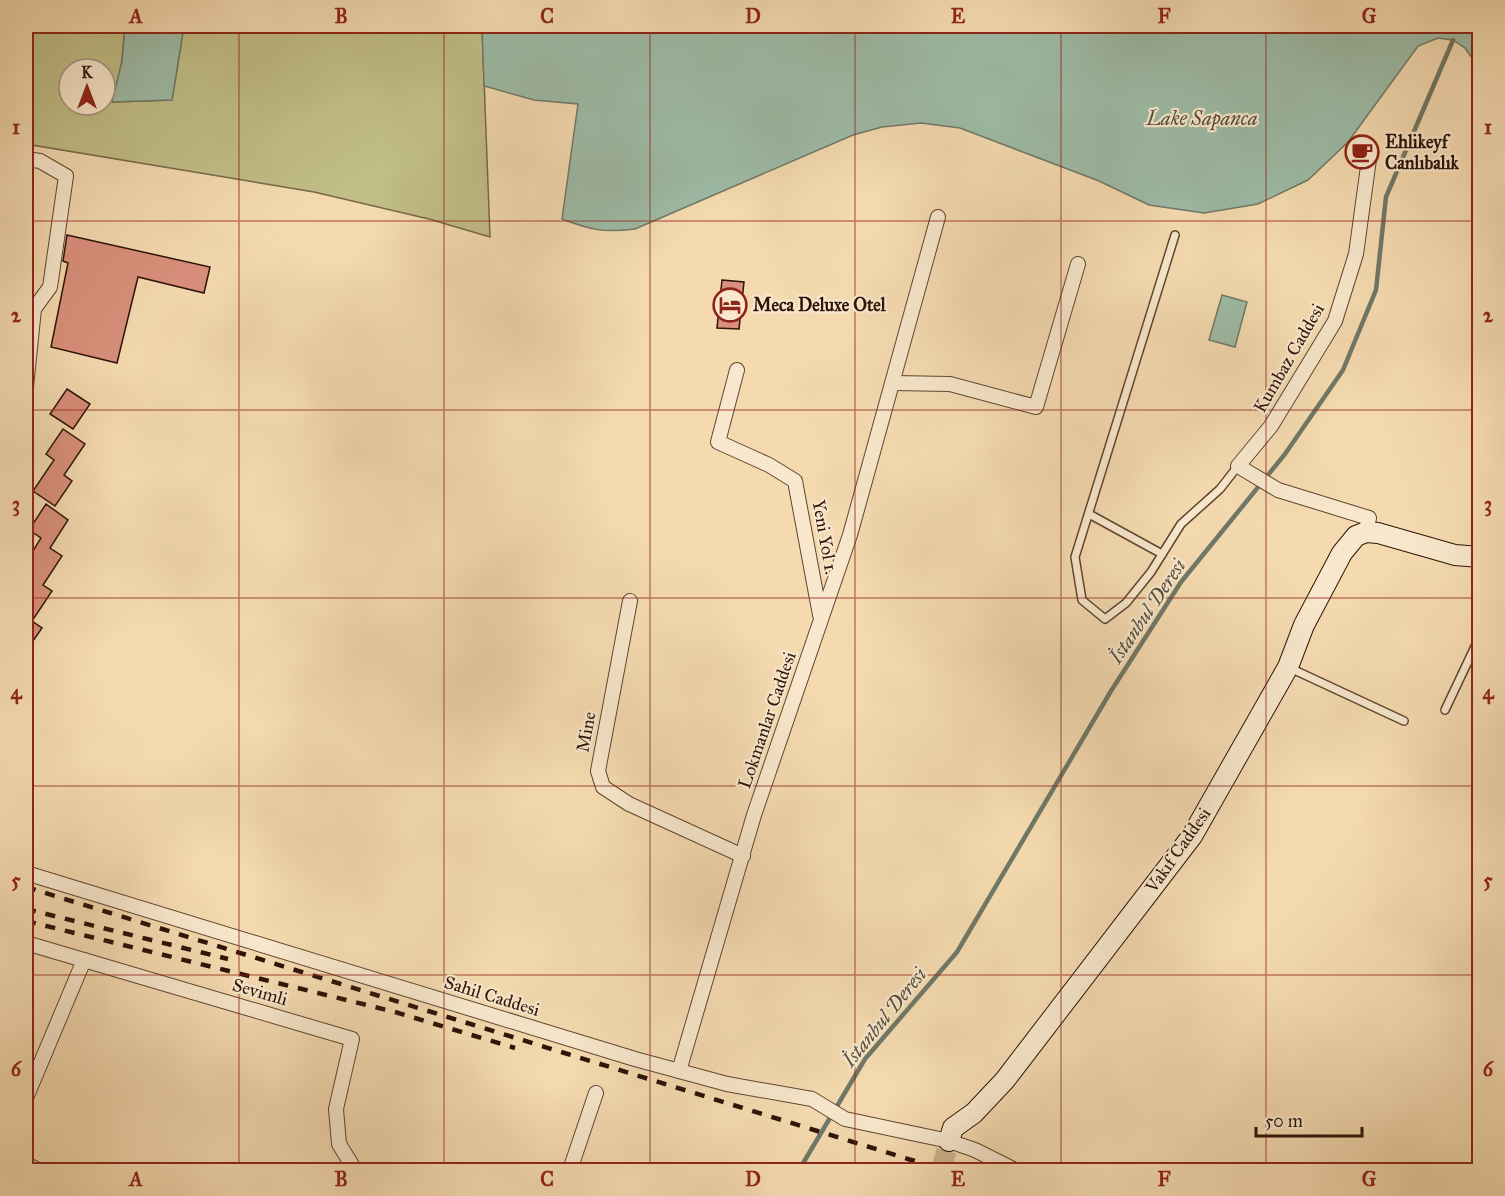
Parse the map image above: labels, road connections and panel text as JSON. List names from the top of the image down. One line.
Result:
{"streets":{"street":["Kumbaz Caddesi","Yeni Yol 1.","Lokmanlar Caddesi","Mine","Vakıf Caddesi","Sevimli","Sahil Caddesi"]},"crossings":[["Yeni Yol 1.","Lokmanlar Caddesi"],["Lokmanlar Caddesi","Mine"],["Lokmanlar Caddesi","Sahil Caddesi"],["Vakıf Caddesi","Sahil Caddesi"]],"water":["Lake Sapanca","İstanbul Deresi"],"places":{"cafe":["Ehlikeyf Canlıbalık"],"hotel":["Meca Deluxe Otel"]},"scale_bar":"50 m","north":"top","grid":{"columns":["A","B","C","D","E","F","G"],"rows":["1","2","3","4","5","6"]}}
